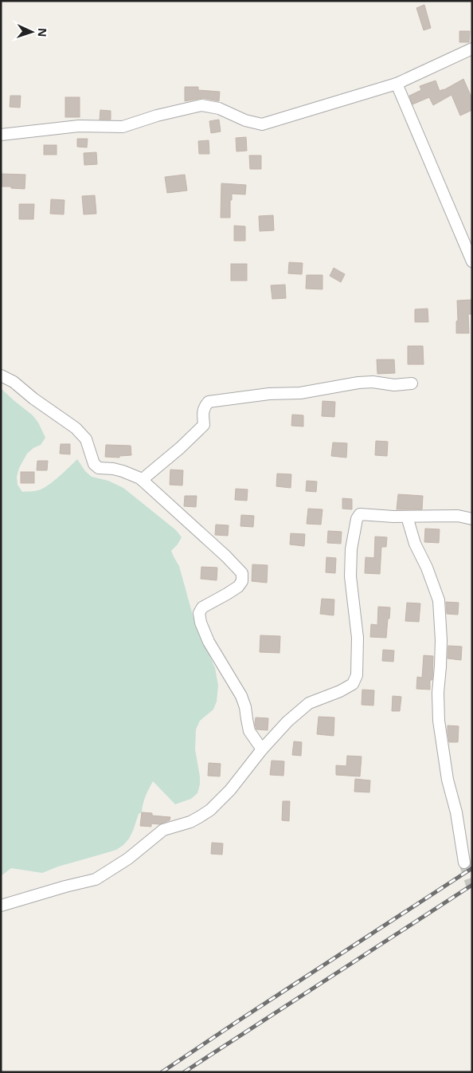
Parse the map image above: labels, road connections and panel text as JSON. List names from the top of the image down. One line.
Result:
{"north":"right"}
